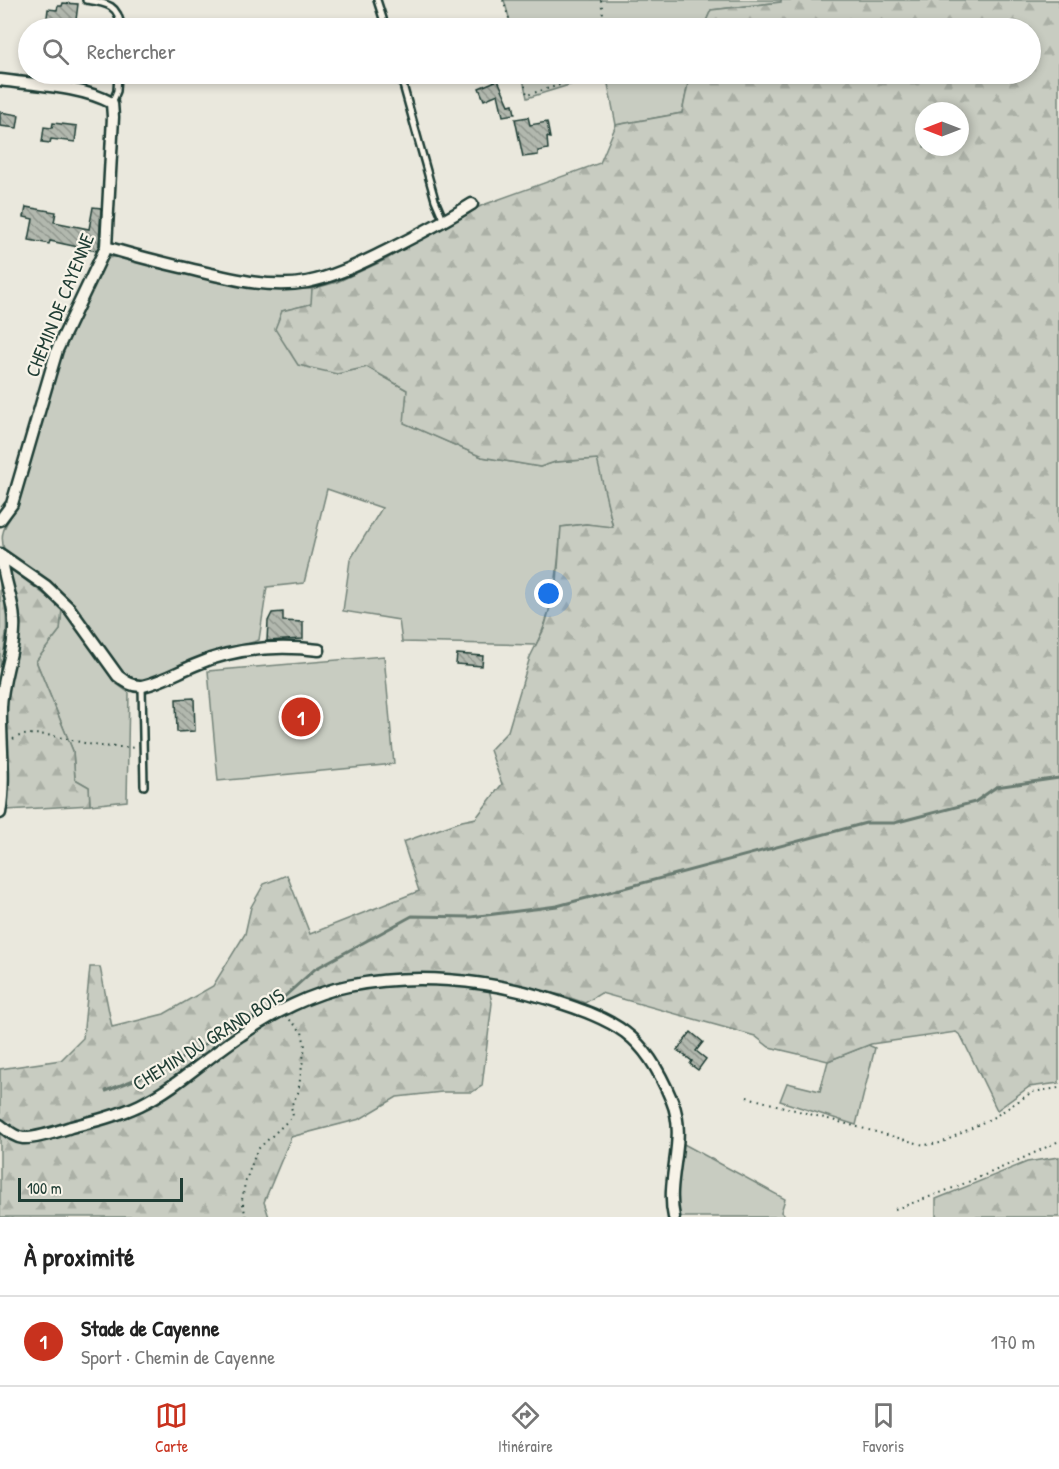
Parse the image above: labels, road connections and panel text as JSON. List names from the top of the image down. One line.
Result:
{"streets":{"street":["CHEMIN DE CAYENNE","CHEMIN DU GRAND BOIS"]},"scale_bar":"100 m","north":"left","page":{"search":"Rechercher","pins":"1","scale":"100 m","heading":"À proximité","list":[{"mark":"1","name":"Stade de Cayenne","note":"Sport · Chemin de Cayenne","value":"170 m"}],"nav":["Carte","Itinéraire","Favoris"]}}
